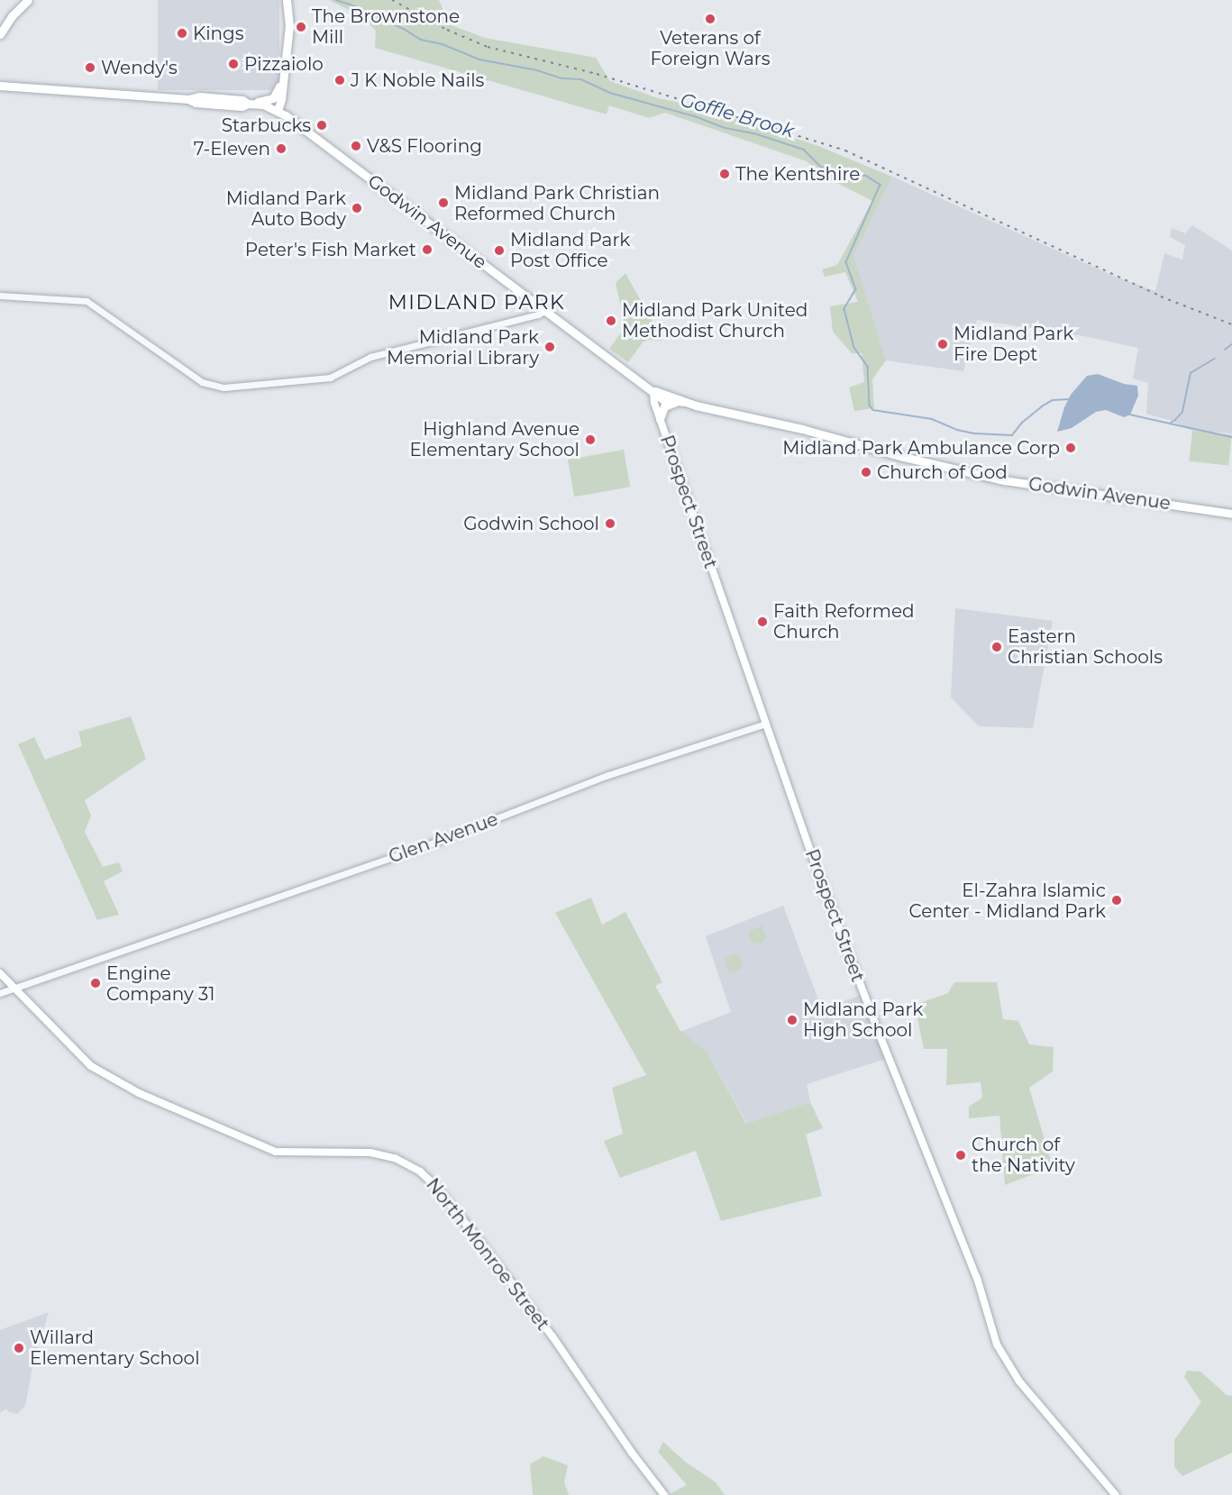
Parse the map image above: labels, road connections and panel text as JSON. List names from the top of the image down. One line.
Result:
{"streets":{"main road":["Godwin Avenue","Prospect Street","North Monroe Street"],"street":["Glen Avenue"]},"crossings":[["Godwin Avenue","Prospect Street"],["Prospect Street","Glen Avenue"],["Glen Avenue","North Monroe Street"]],"districts":["MIDLAND PARK"],"water":["Goffle Brook"],"places":["Veterans of Foreign Wars","The Brownstone Mill","Kings","Pizzaiolo","Wendy's","J K Noble Nails","Starbucks","V&S Flooring","7-Eleven","The Kentshire","Midland Park Christian Reformed Church","Midland Park Auto Body","Peter's Fish Market","Midland Park Post Office","Midland Park United Methodist Church","Midland Park Fire Dept","Midland Park Memorial Library","Highland Avenue Elementary School","Midland Park Ambulance Corp","Church of God","Godwin School","Faith Reformed Church","Eastern Christian Schools","El-Zahra Islamic Center - Midland Park","Engine Company 31","Midland Park High School","Church of the Nativity","Willard Elementary School"]}
